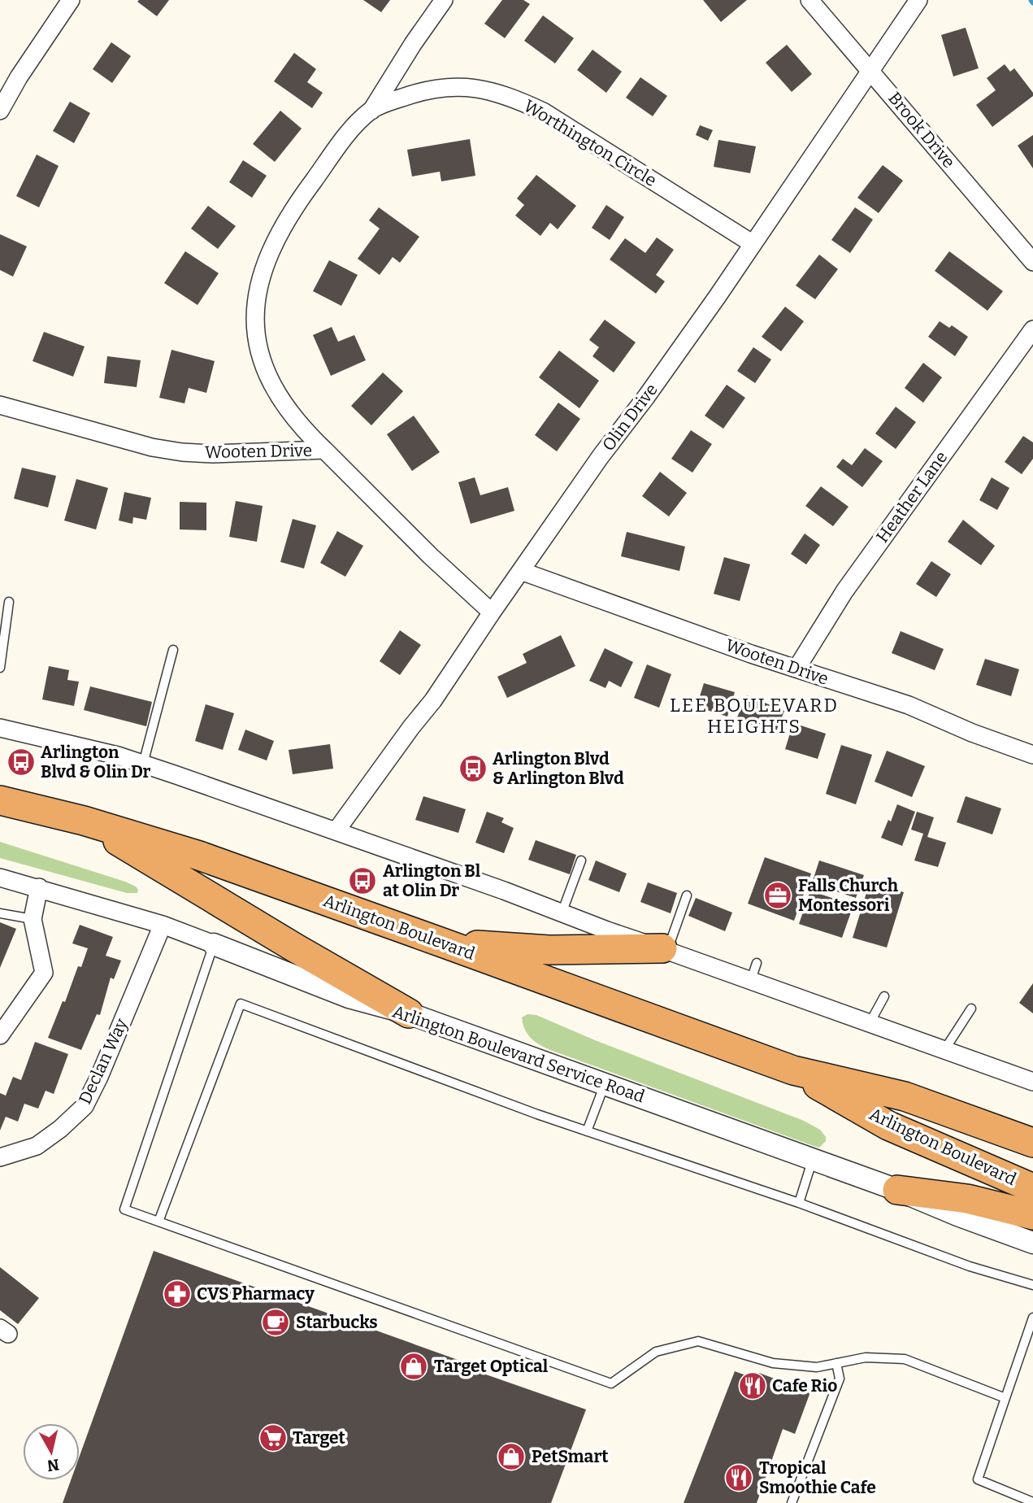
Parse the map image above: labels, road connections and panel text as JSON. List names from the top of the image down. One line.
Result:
{"streets":{"highway":["Arlington Boulevard"],"street":["Brook Drive","Worthington Circle","Olin Drive","Wooten Drive","Heather Lane","Arlington Boulevard Service Road","Declan Way"]},"crossings":[["Brook Drive","Olin Drive"],["Worthington Circle","Olin Drive"],["Worthington Circle","Wooten Drive"],["Olin Drive","Wooten Drive"],["Wooten Drive","Heather Lane"],["Arlington Boulevard Service Road","Declan Way"]],"districts":["LEE BOULEVARD HEIGHTS"],"places":{"bus stop":["Arlington Blvd & Olin Dr","Arlington Blvd & Arlington Blvd","Arlington Bl at Olin Dr"],"office":["Falls Church Montessori"],"pharmacy":["CVS Pharmacy"],"cafe":["Starbucks"],"shop":["Target Optical","PetSmart"],"restaurant":["Cafe Rio","Tropical Smoothie Cafe"],"supermarket":["Target"]},"north":"bottom"}
